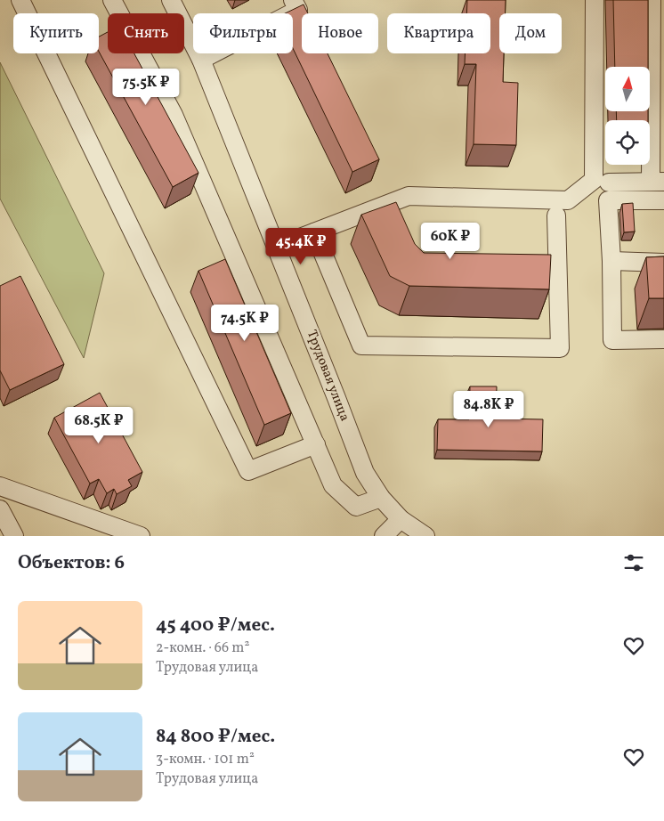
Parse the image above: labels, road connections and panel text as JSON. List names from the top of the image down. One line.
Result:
{"streets":{"street":["Трудовая улица"]},"north":"top","page":{"chip":["Купить","Снять","Фильтры","Новое","Квартира","Дом"],"price":["75.5K ₽","60K ₽","45.4K ₽","74.5K ₽","84.8K ₽","68.5K ₽"],"heading":"Объектов: 6","list":[{"name":"45 400 ₽/мес.","note":"2-комн. · 66 m² · Трудовая улица"},{"name":"84 800 ₽/мес.","note":"3-комн. · 101 m² · Трудовая улица"}]}}
